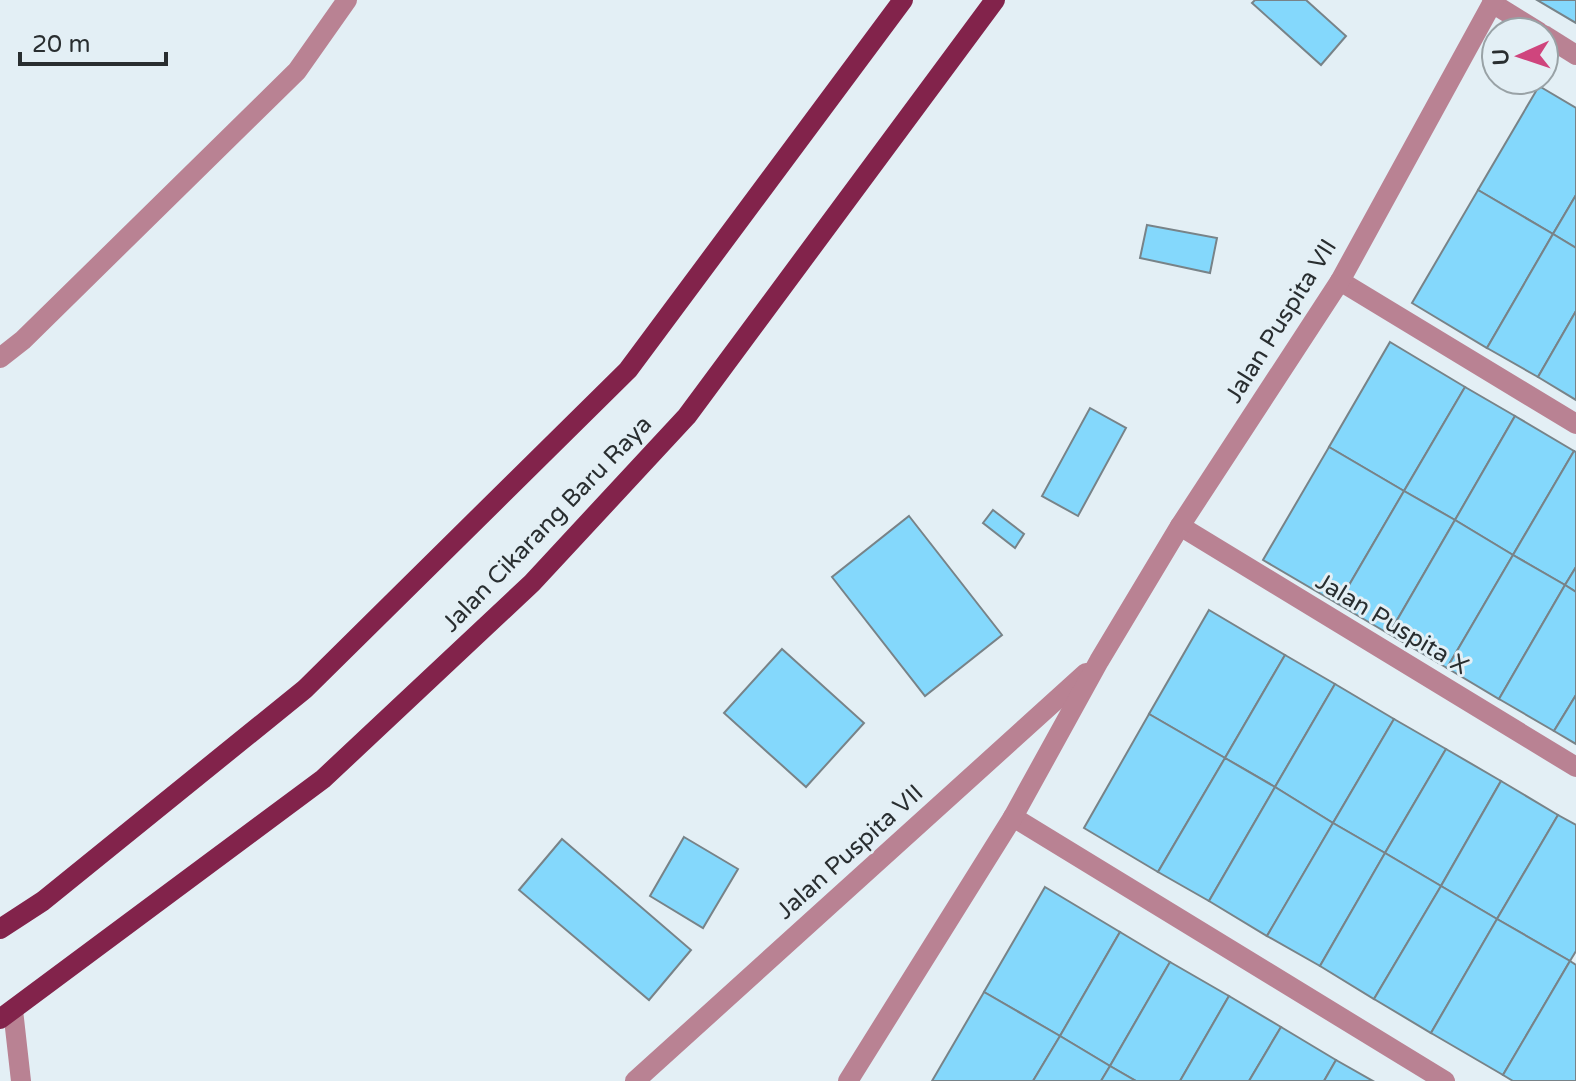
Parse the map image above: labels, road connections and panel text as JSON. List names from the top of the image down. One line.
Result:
{"streets":{"main road":["Jalan Cikarang Baru Raya"],"street":["Jalan Puspita VII","Jalan Puspita X"]},"crossings":[["Jalan Puspita VII","Jalan Puspita X"]],"scale_bar":"20 m","north":"left"}
